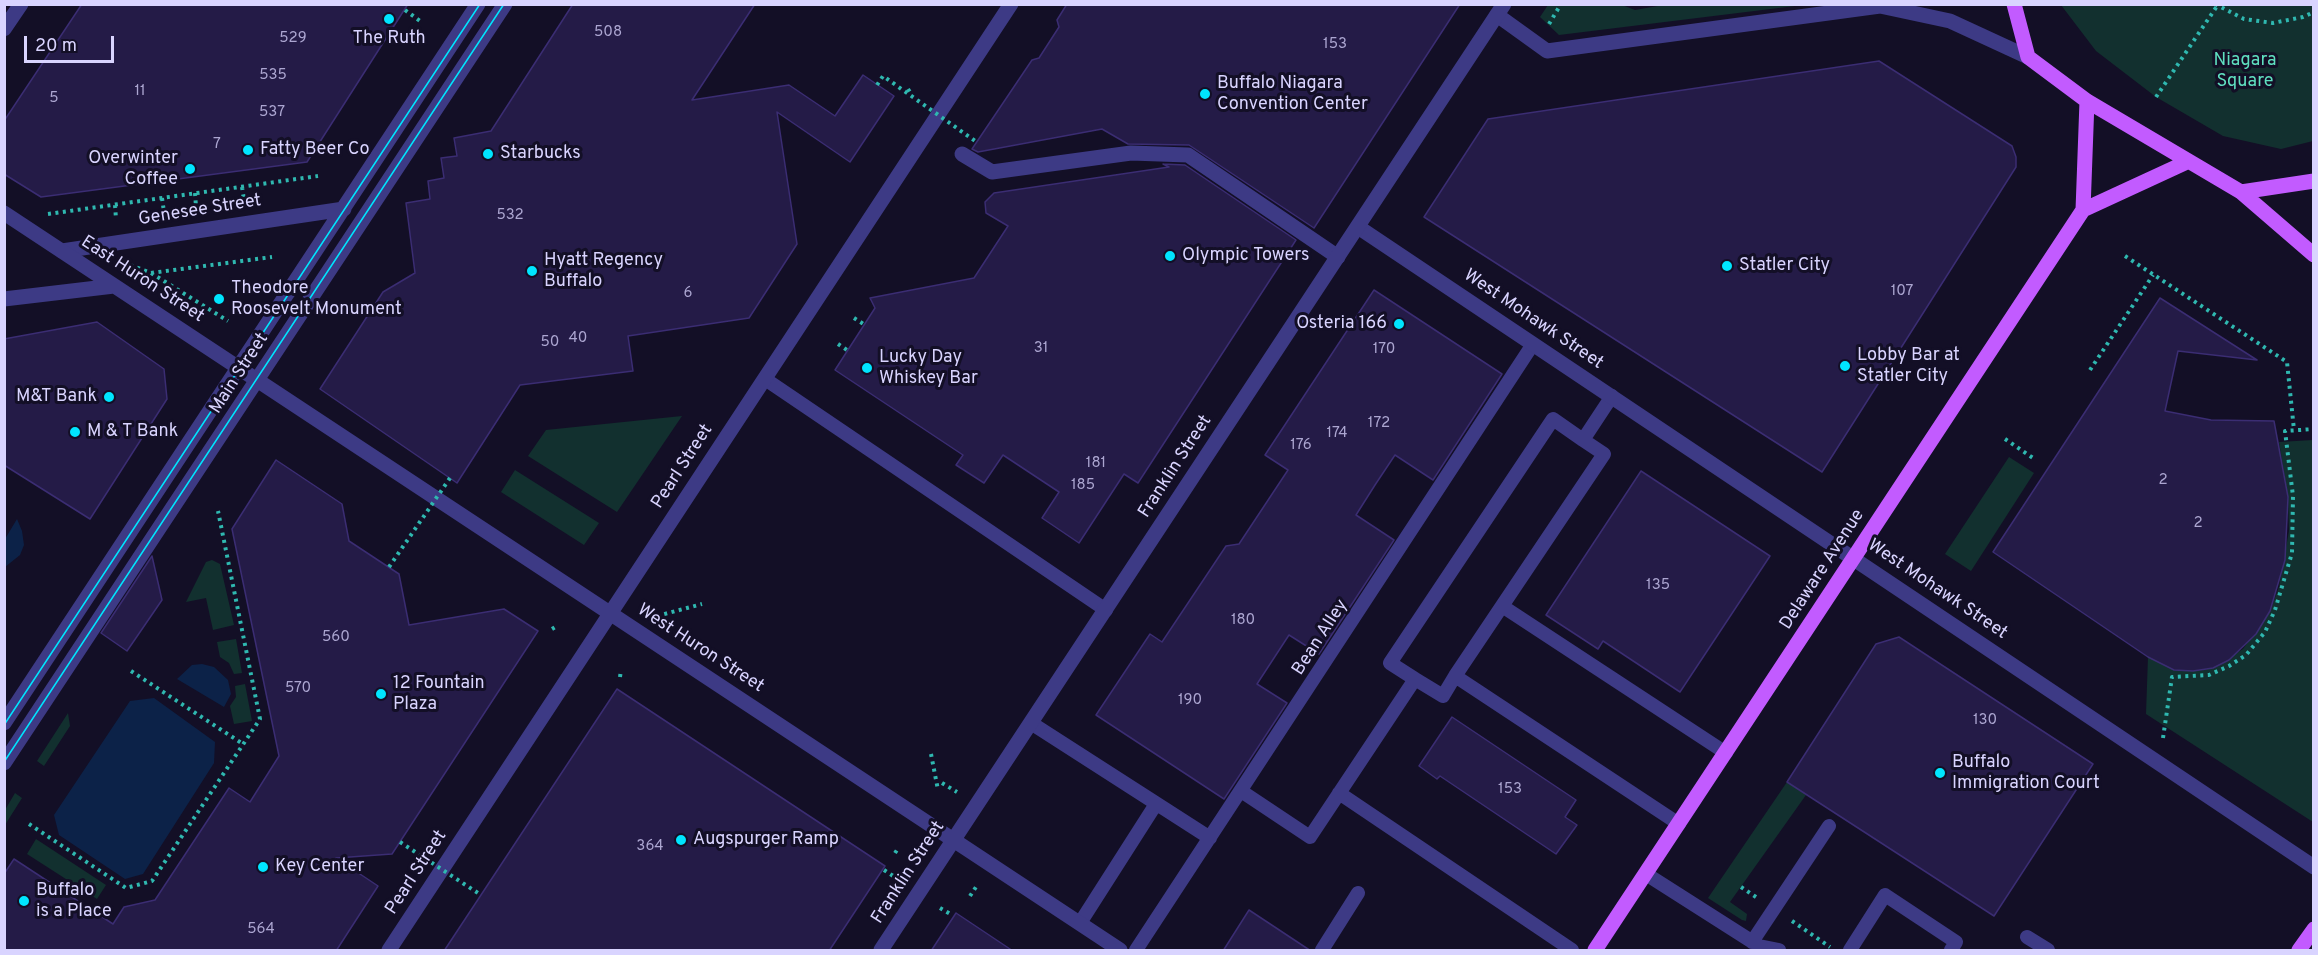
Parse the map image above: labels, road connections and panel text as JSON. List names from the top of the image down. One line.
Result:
{"streets":{"main road":["Delaware Avenue"],"street":["Genesee Street","East Huron Street","West Mohawk Street","Main Street","Pearl Street","Franklin Street","West Huron Street"],"lane":["Bean Alley"]},"crossings":[["Genesee Street","East Huron Street"],["Genesee Street","Main Street"],["East Huron Street","Main Street"],["East Huron Street","West Huron Street"],["West Mohawk Street","Franklin Street"],["West Mohawk Street","Delaware Avenue"],["West Mohawk Street","Bean Alley"],["Main Street","West Huron Street"],["Pearl Street","West Huron Street"],["Franklin Street","West Huron Street"]],"parks":["Niagara Square"],"places":["The Ruth","Buffalo Niagara Convention Center","Fatty Beer Co","Starbucks","Overwinter Coffee","Olympic Towers","Statler City","Hyatt Regency Buffalo","Theodore Roosevelt Monument","Osteria 166","Lobby Bar at Statler City","Lucky Day Whiskey Bar","M&T Bank","M & T Bank","12 Fountain Plaza","Buffalo Immigration Court","Augspurger Ramp","Key Center","Buffalo is a Place"],"house_numbers":["508","529","153","535","11","5","537","7","532","107","6","40","50","31","170","172","174","176","181","2","185","2","135","180","560","570","190","130","153","364","564"],"scale_bar":"20 m"}
